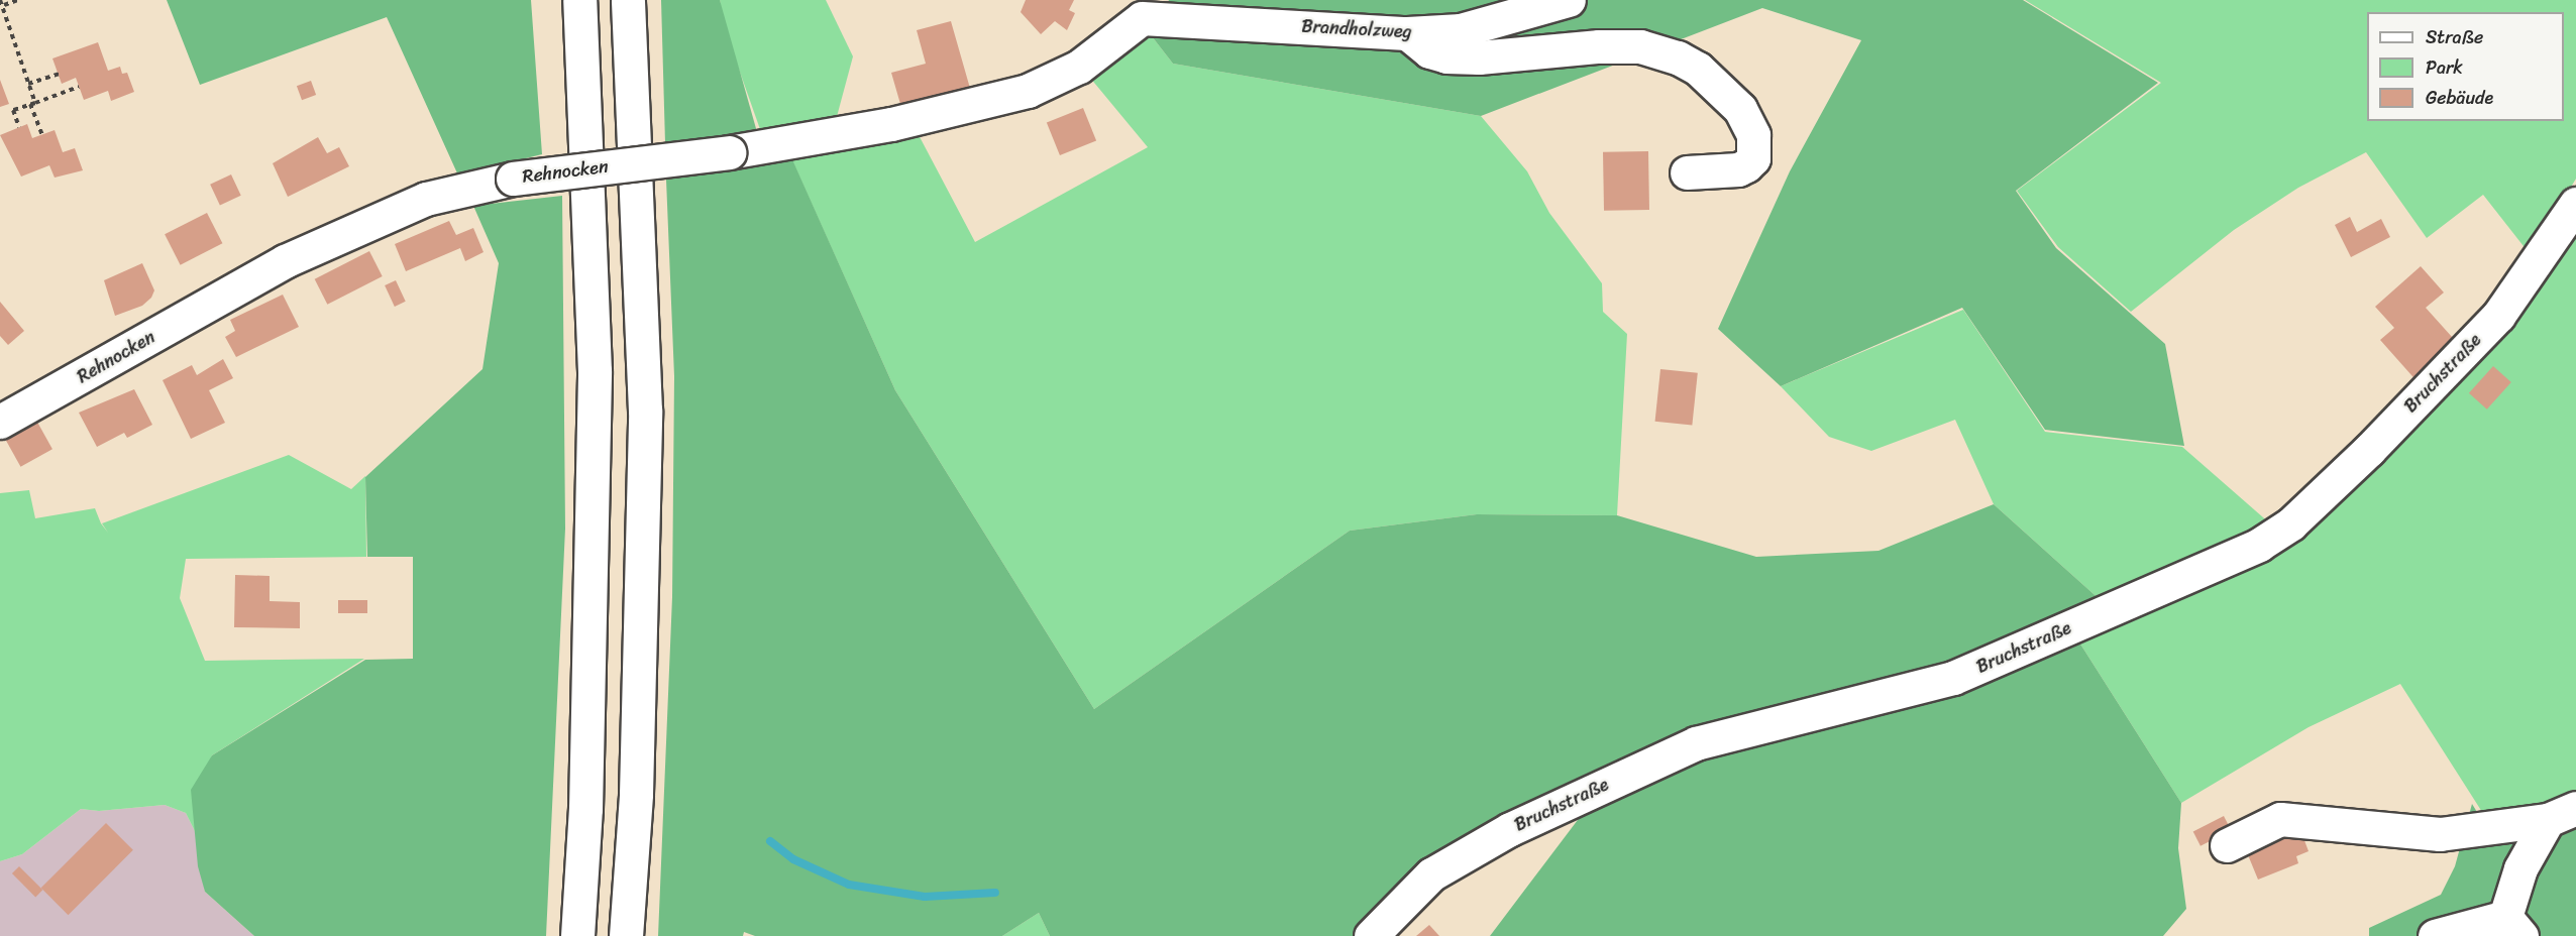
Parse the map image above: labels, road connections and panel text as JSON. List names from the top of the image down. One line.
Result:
{"streets":{"main road":["Brandholzweg","Rehnocken","Bruchstraße"]},"crossings":[["Brandholzweg","Rehnocken"]],"legend":["Straße","Park","Gebäude"]}
